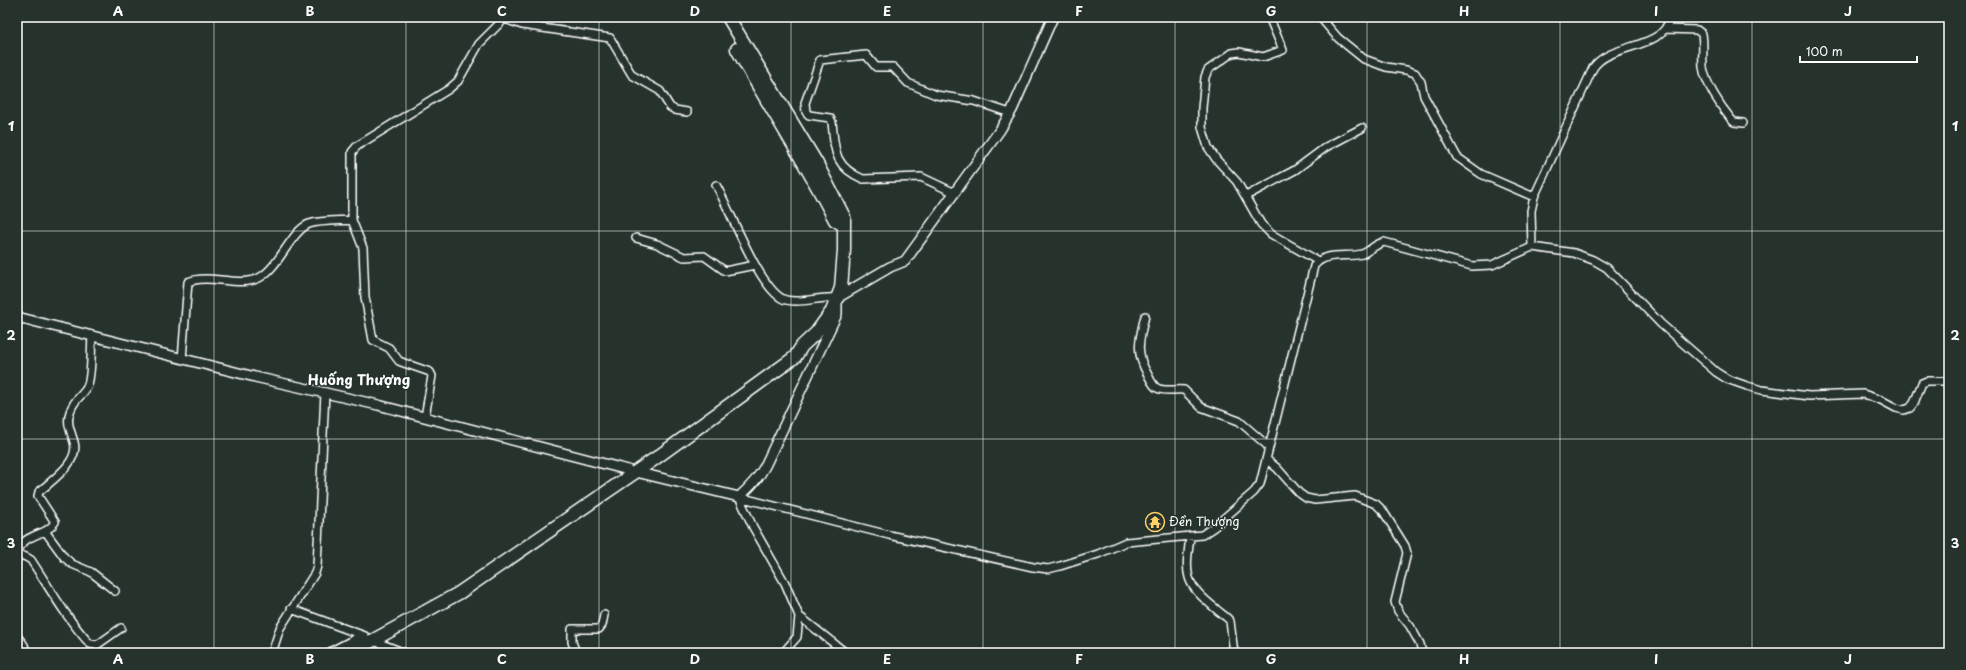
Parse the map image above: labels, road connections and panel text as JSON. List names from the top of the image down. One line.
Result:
{"districts":["Huống Thượng"],"places":{"temple":["Đền Thượng"]},"scale_bar":"100 m","grid":{"columns":["A","B","C","D","E","F","G","H","I","J"],"rows":["1","2","3"]}}
